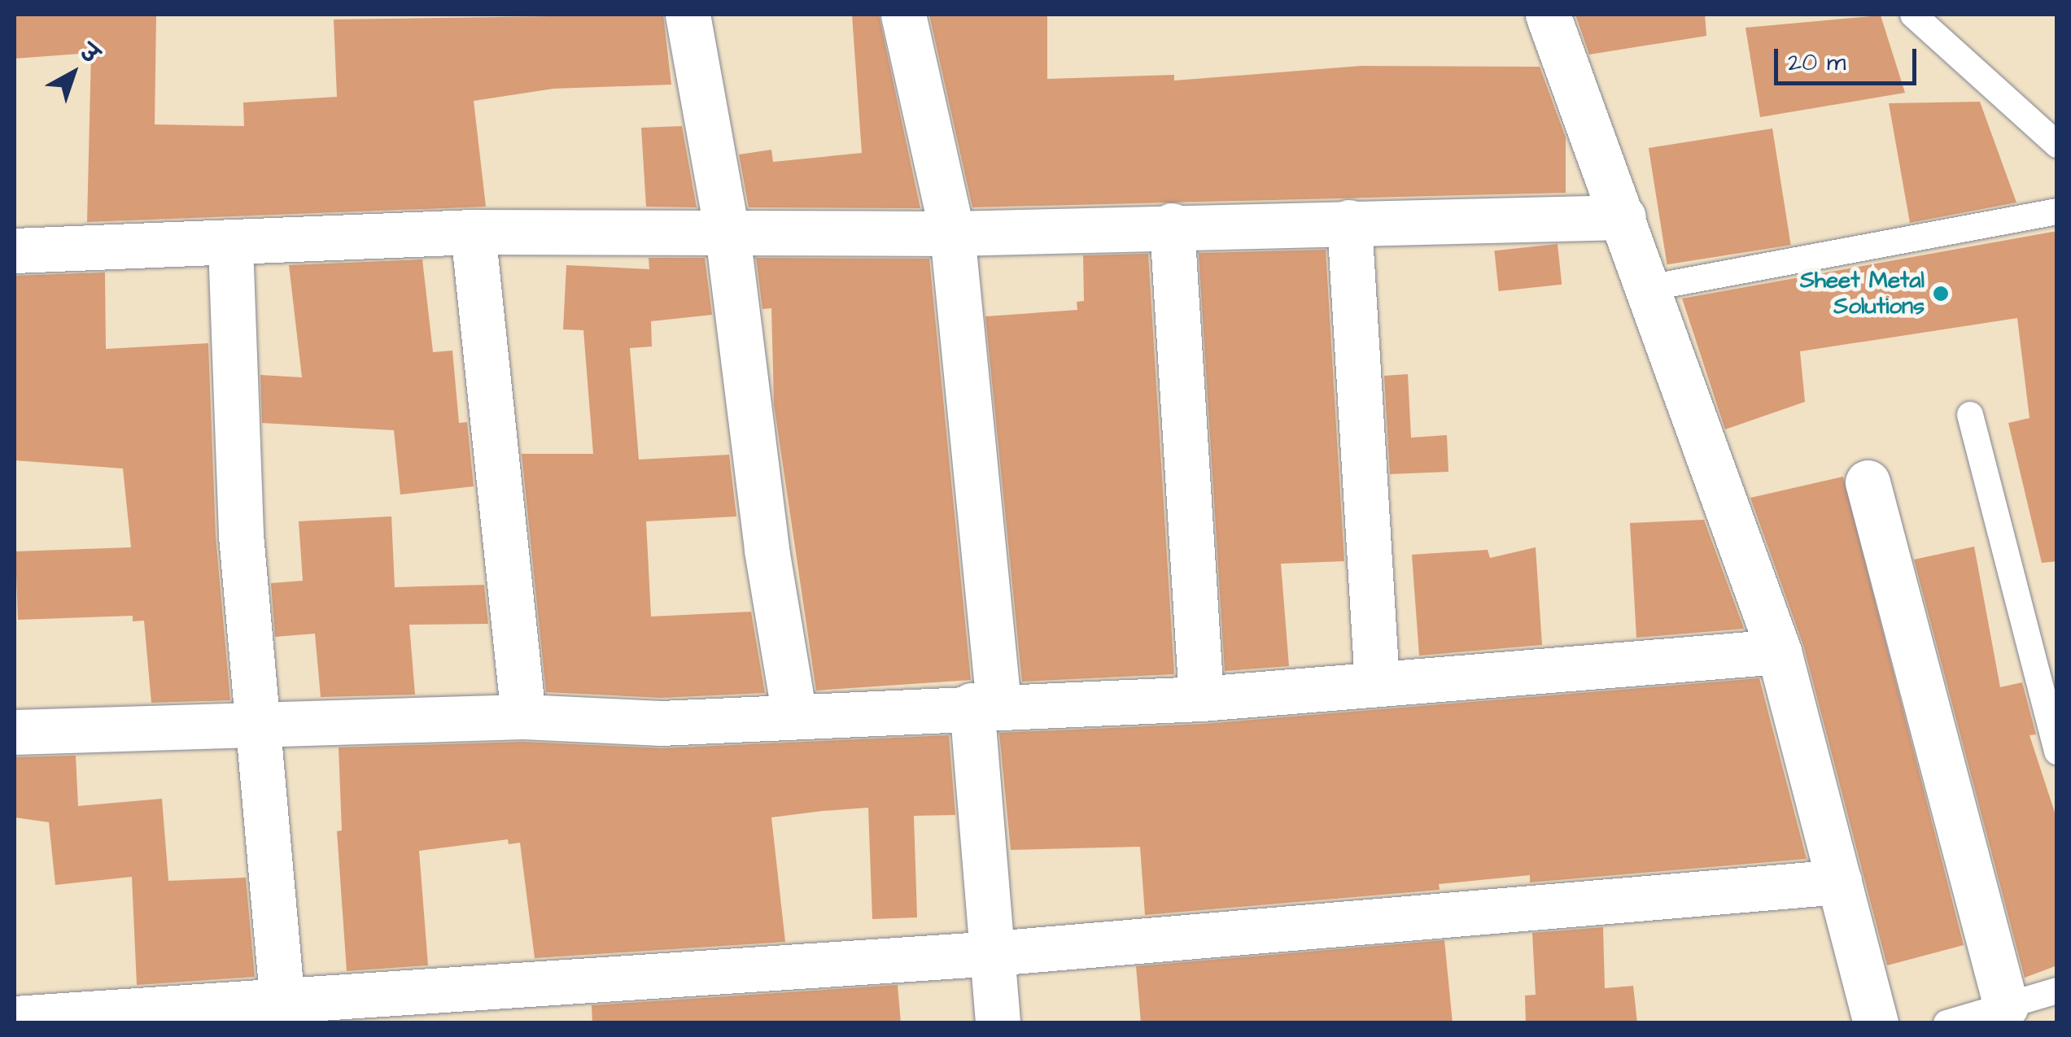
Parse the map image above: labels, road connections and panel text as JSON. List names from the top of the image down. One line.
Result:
{"places":["Sheet Metal Solutions"],"scale_bar":"20 m","north":"top right"}
